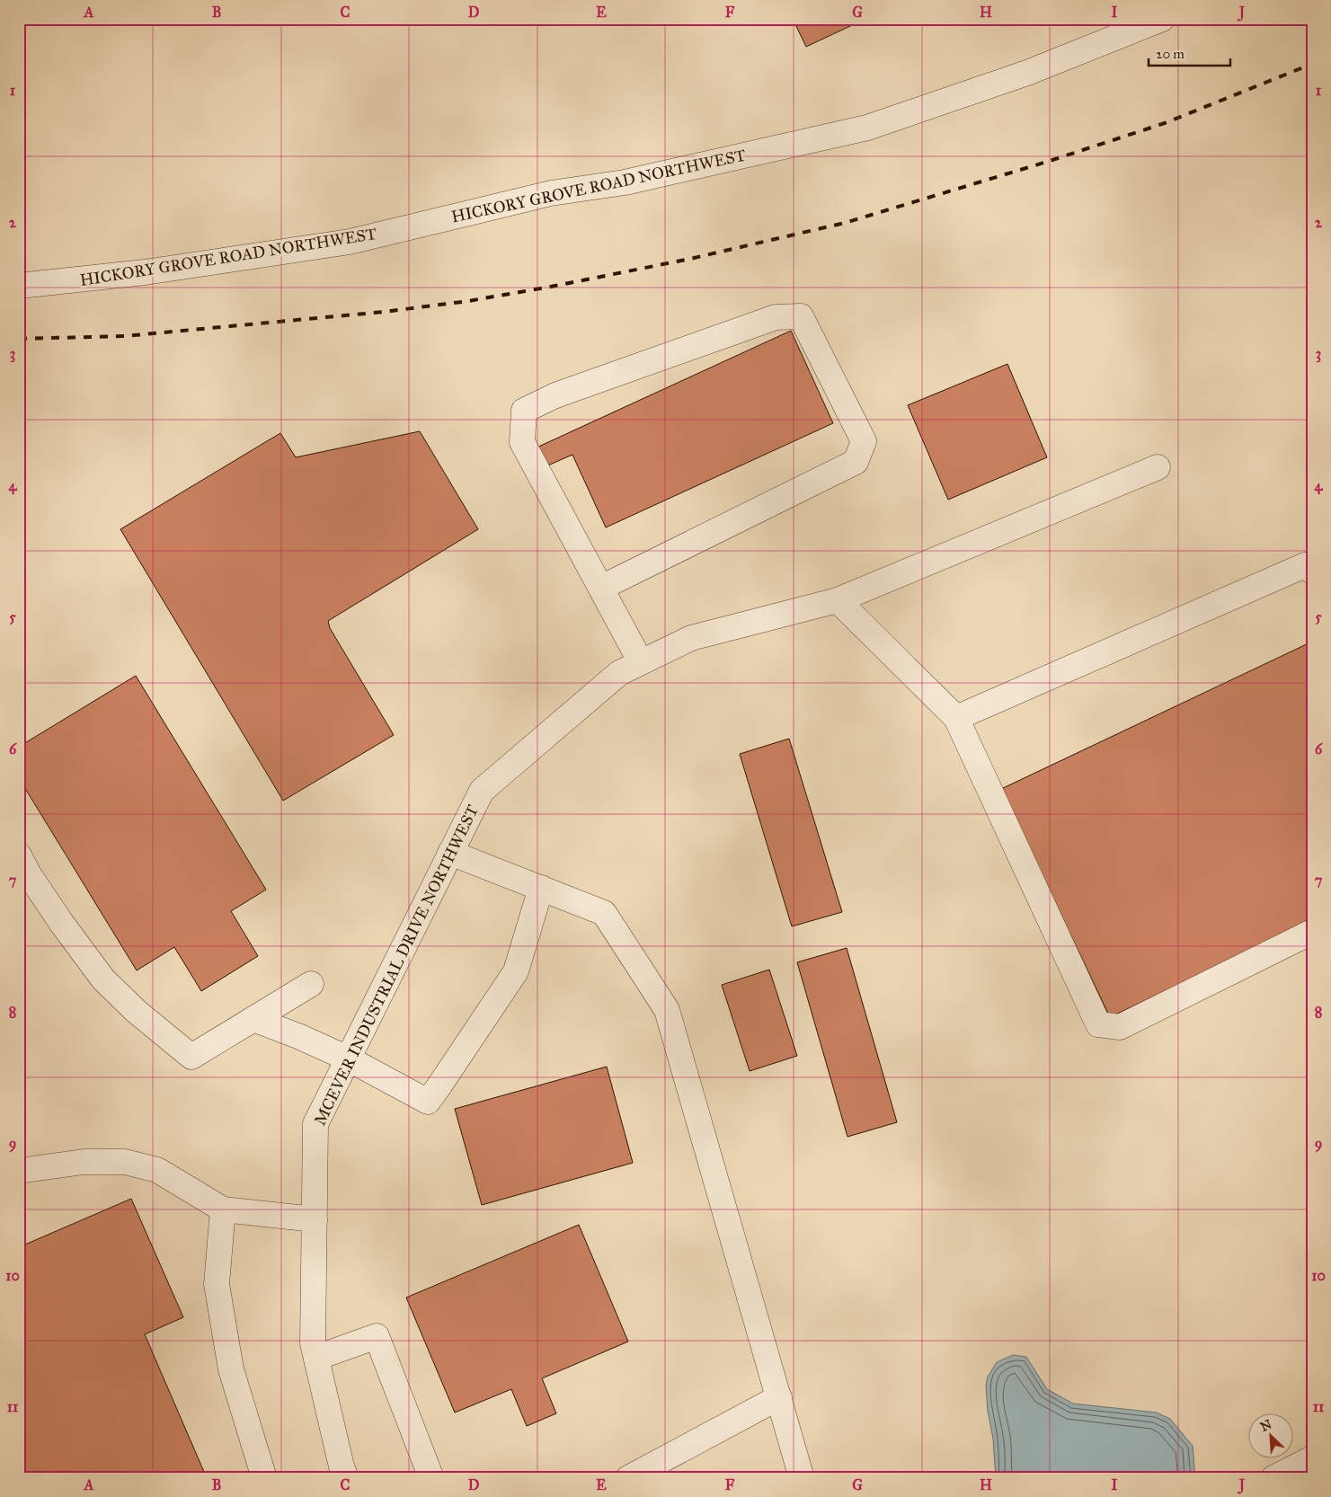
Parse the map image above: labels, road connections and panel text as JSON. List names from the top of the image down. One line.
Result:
{"streets":{"street":["HICKORY GROVE ROAD NORTHWEST","MCEVER INDUSTRIAL DRIVE NORTHWEST"]},"scale_bar":"20 m","north":"top left","grid":{"columns":["A","B","C","D","E","F","G","H","I","J"],"rows":["1","2","3","4","5","6","7","8","9","10","11"]}}
